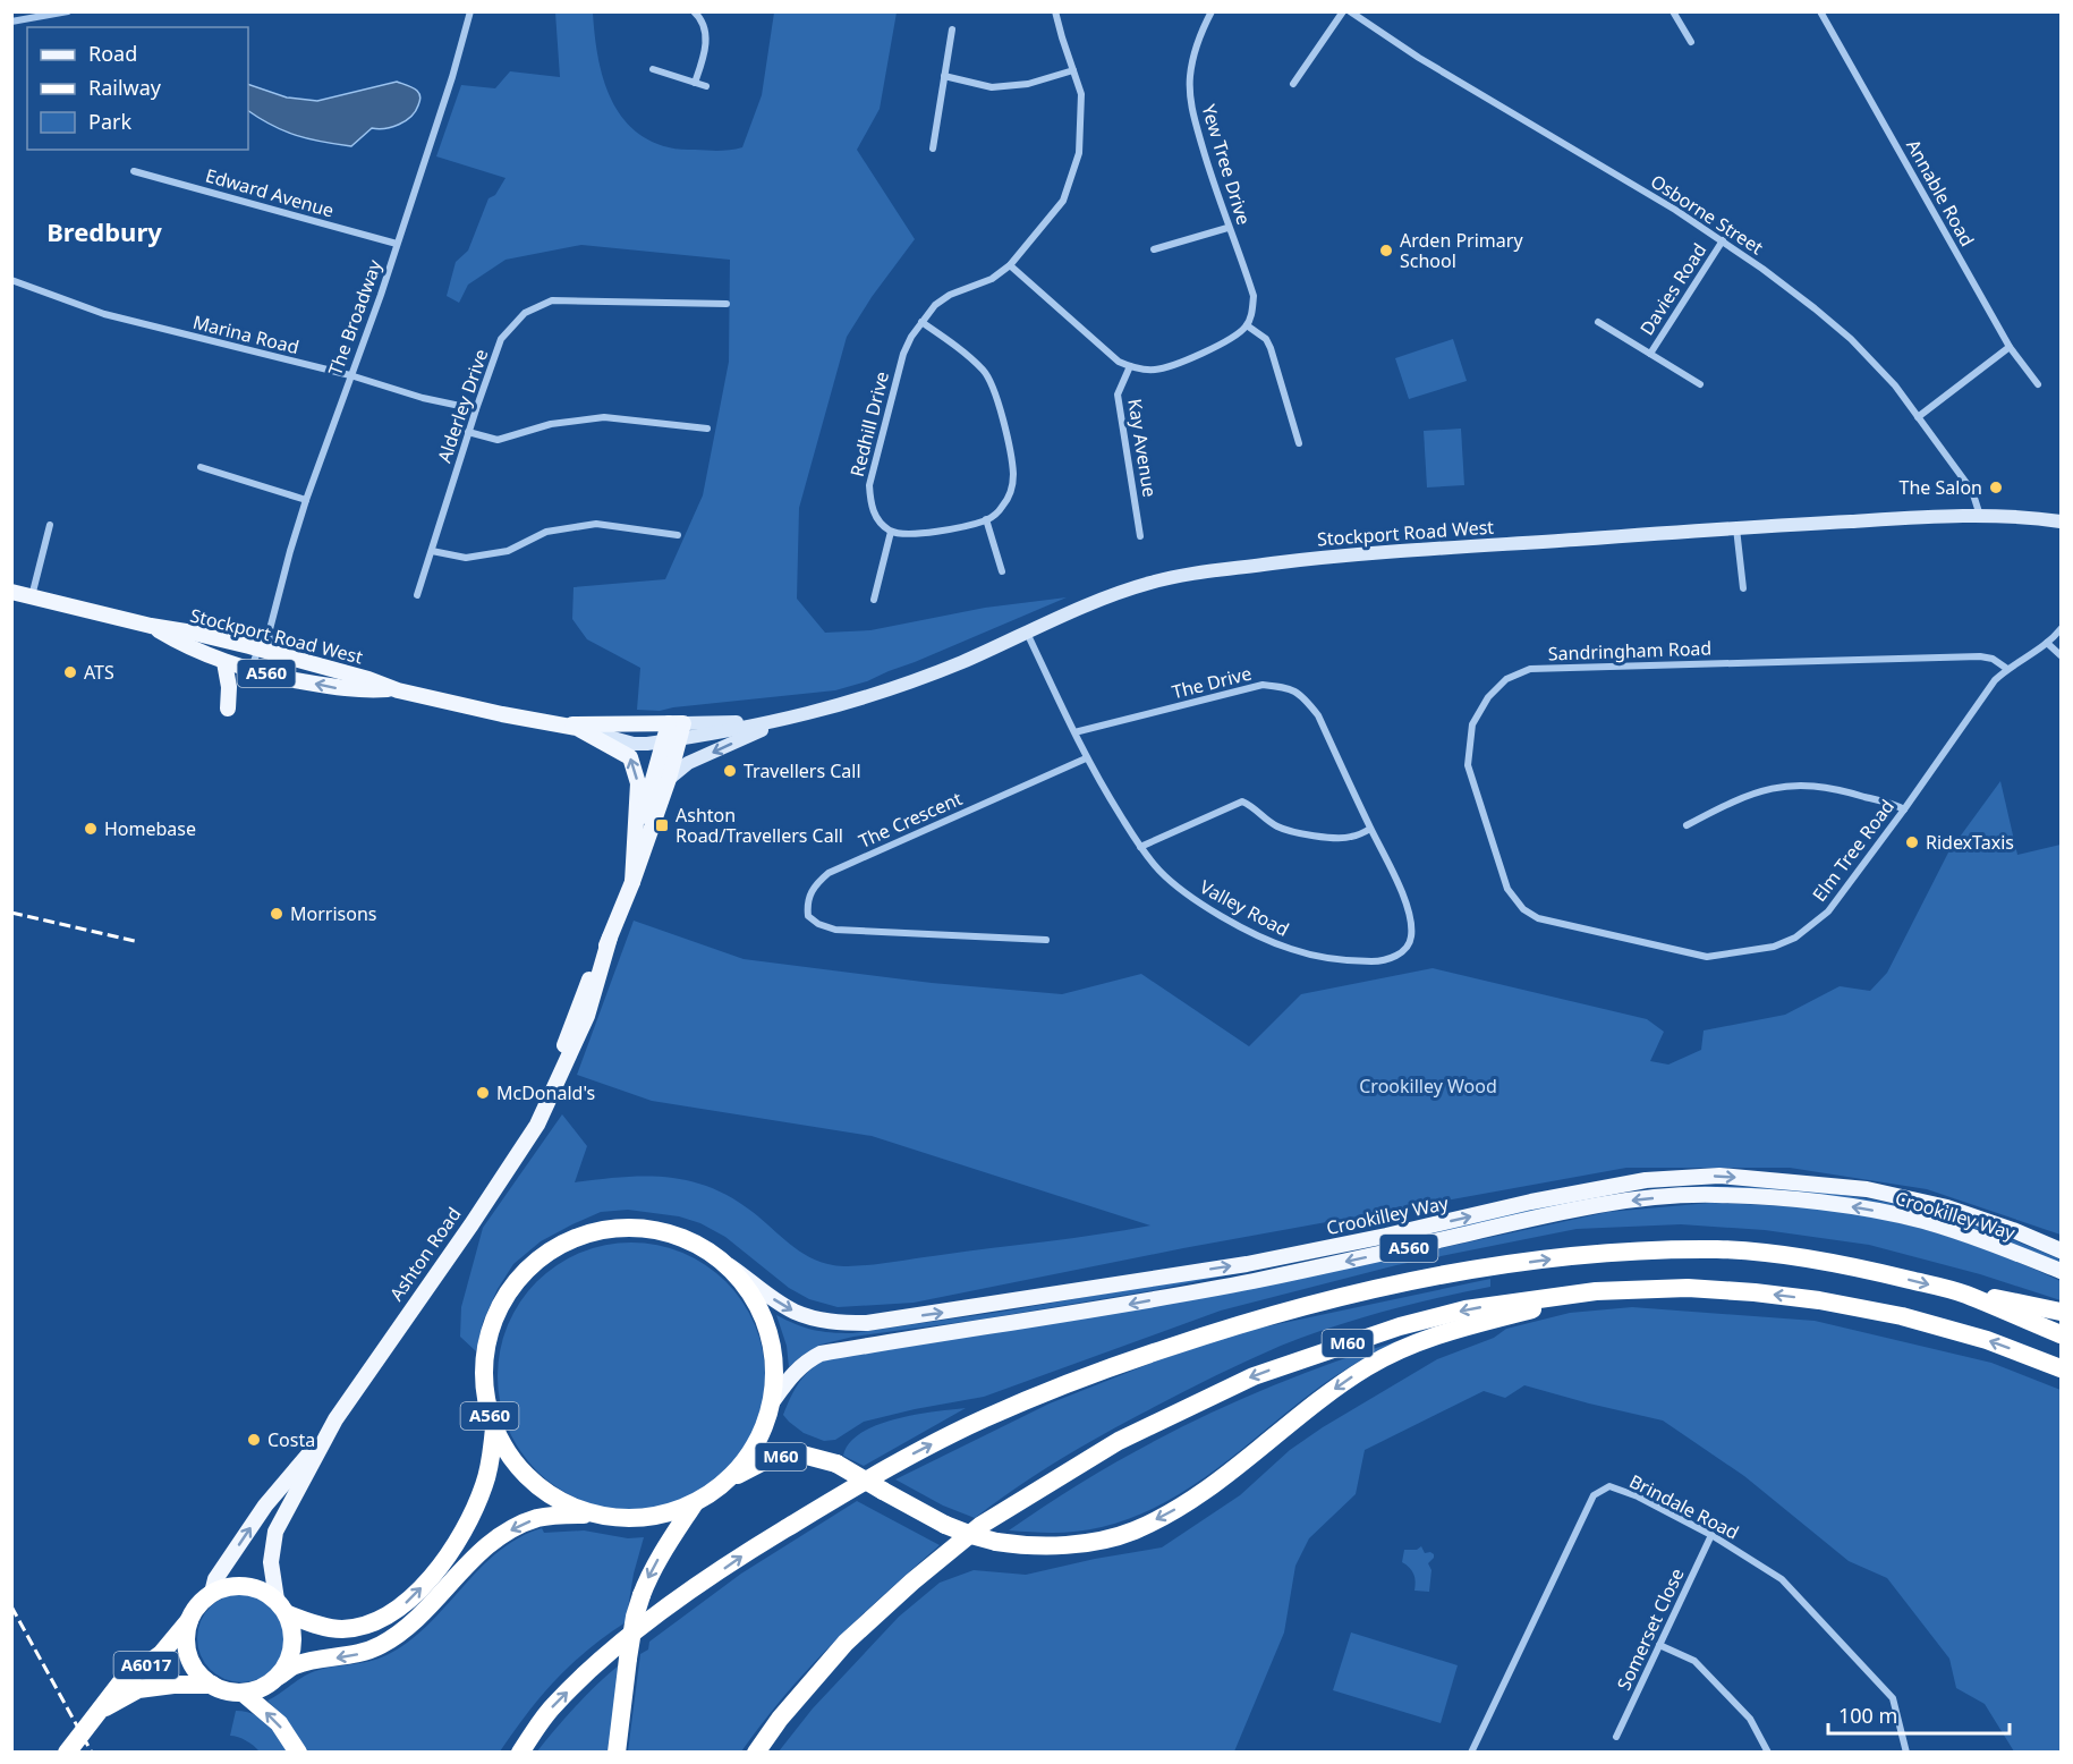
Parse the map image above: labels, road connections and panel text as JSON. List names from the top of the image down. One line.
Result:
{"streets":{"highway":["A560","M60","A6017"],"main road":["Stockport Road West","Crookilley Way","Ashton Road"],"street":["Yew Tree Drive","Edward Avenue","Annable Road","Osborne Street","Davies Road","The Broadway","Marina Road","Alderley Drive","Redhill Drive","Kay Avenue","Sandringham Road","The Drive","The Crescent","Elm Tree Road","Valley Road","Brindale Road","Somerset Close"]},"crossings":[["Edward Avenue","The Broadway"],["Osborne Street","Davies Road"],["Osborne Street","Stockport Road West"],["The Broadway","Marina Road"],["The Broadway","Stockport Road West"],["Marina Road","Alderley Drive"],["Stockport Road West","Ashton Road"],["Sandringham Road","Elm Tree Road"],["A560","Crookilley Way"],["A560","Ashton Road"],["A560","M60"],["A560","A6017"],["The Drive","Valley Road"],["The Crescent","Valley Road"],["Ashton Road","A6017"],["Brindale Road","Somerset Close"]],"districts":["Bredbury"],"parks":["Crookilley Wood"],"places":{"other":["Arden Primary School","The Salon","ATS","Travellers Call","Homebase","RidexTaxis","Morrisons","McDonald's","Costa"],"transit":["Ashton Road/Travellers Call"]},"legend":["Road","Railway","Park"],"scale_bar":"100 m"}
